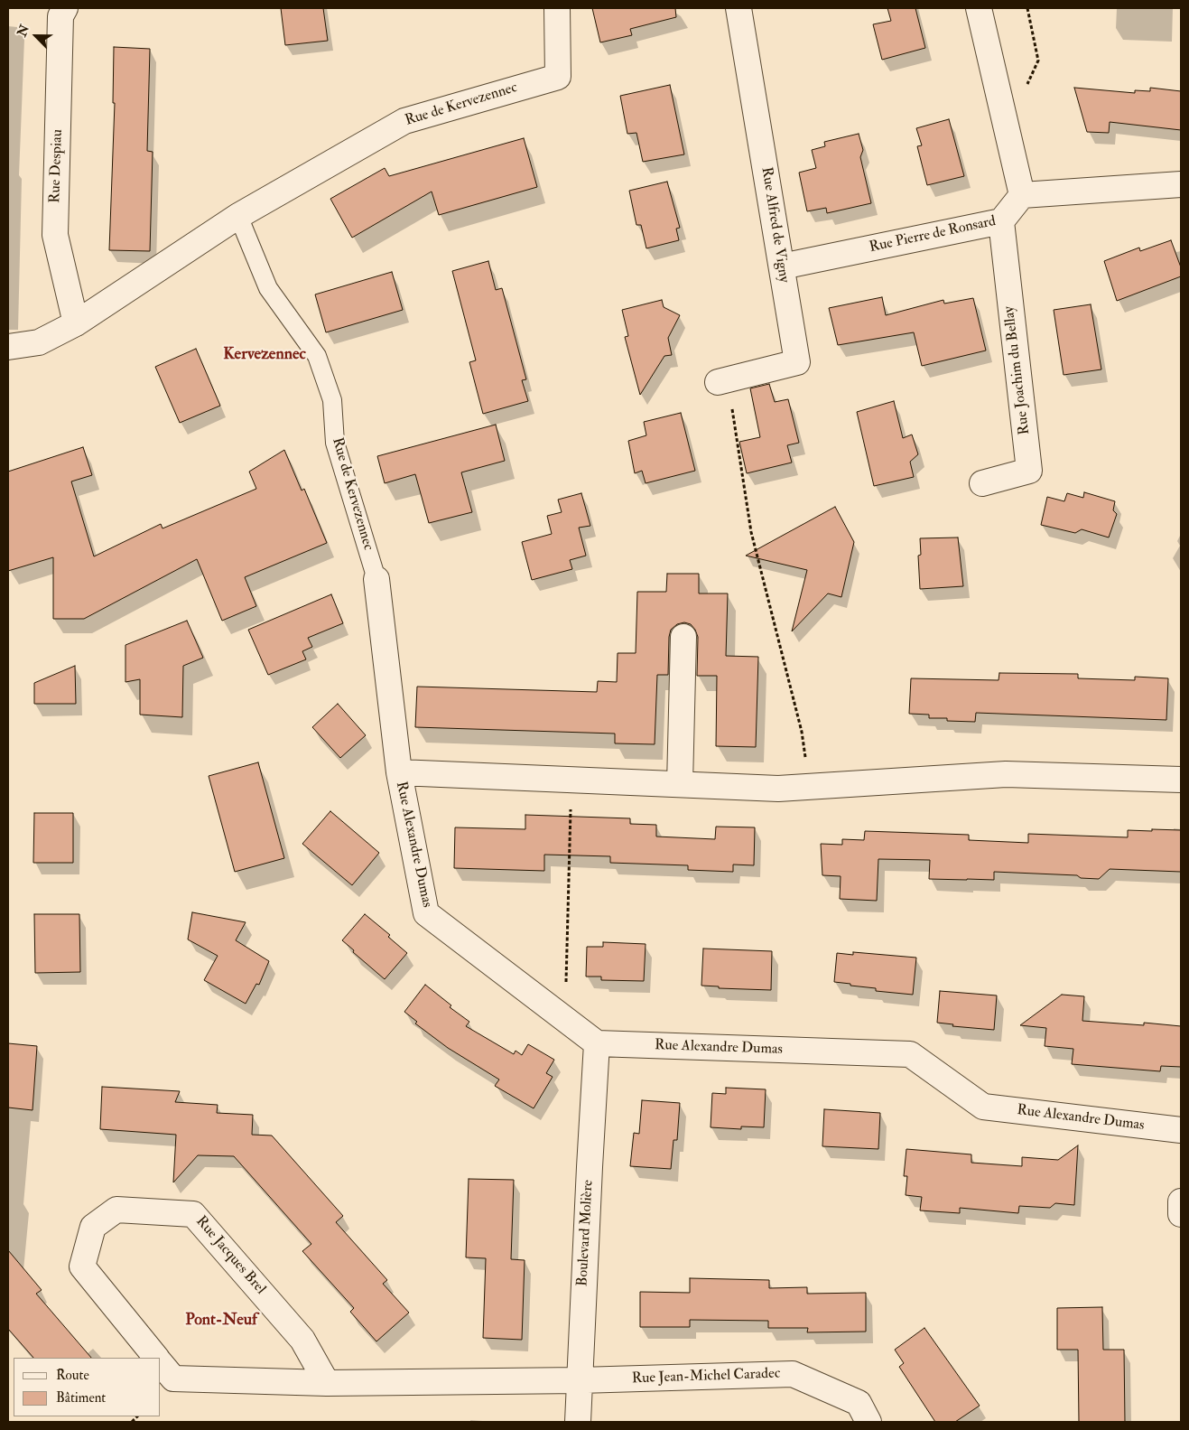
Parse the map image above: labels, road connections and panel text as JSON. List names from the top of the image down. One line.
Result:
{"streets":{"street":["Rue de Kervezennec","Rue Despiau","Rue Alfred de Vigny","Rue Pierre de Ronsard","Rue Joachim du Bellay","Rue Alexandre Dumas","Boulevard Molière","Rue Jacques Brel","Rue Jean-Michel Caradec"]},"crossings":[["Rue de Kervezennec","Rue Despiau"],["Rue de Kervezennec","Rue Alexandre Dumas"],["Rue Alfred de Vigny","Rue Pierre de Ronsard"],["Rue Pierre de Ronsard","Rue Joachim du Bellay"],["Rue Alexandre Dumas","Boulevard Molière"],["Boulevard Molière","Rue Jacques Brel"],["Boulevard Molière","Rue Jean-Michel Caradec"],["Rue Jacques Brel","Rue Jean-Michel Caradec"]],"districts":["Kervezennec","Pont-Neuf"],"legend":["Route","Bâtiment"],"north":"top left"}
